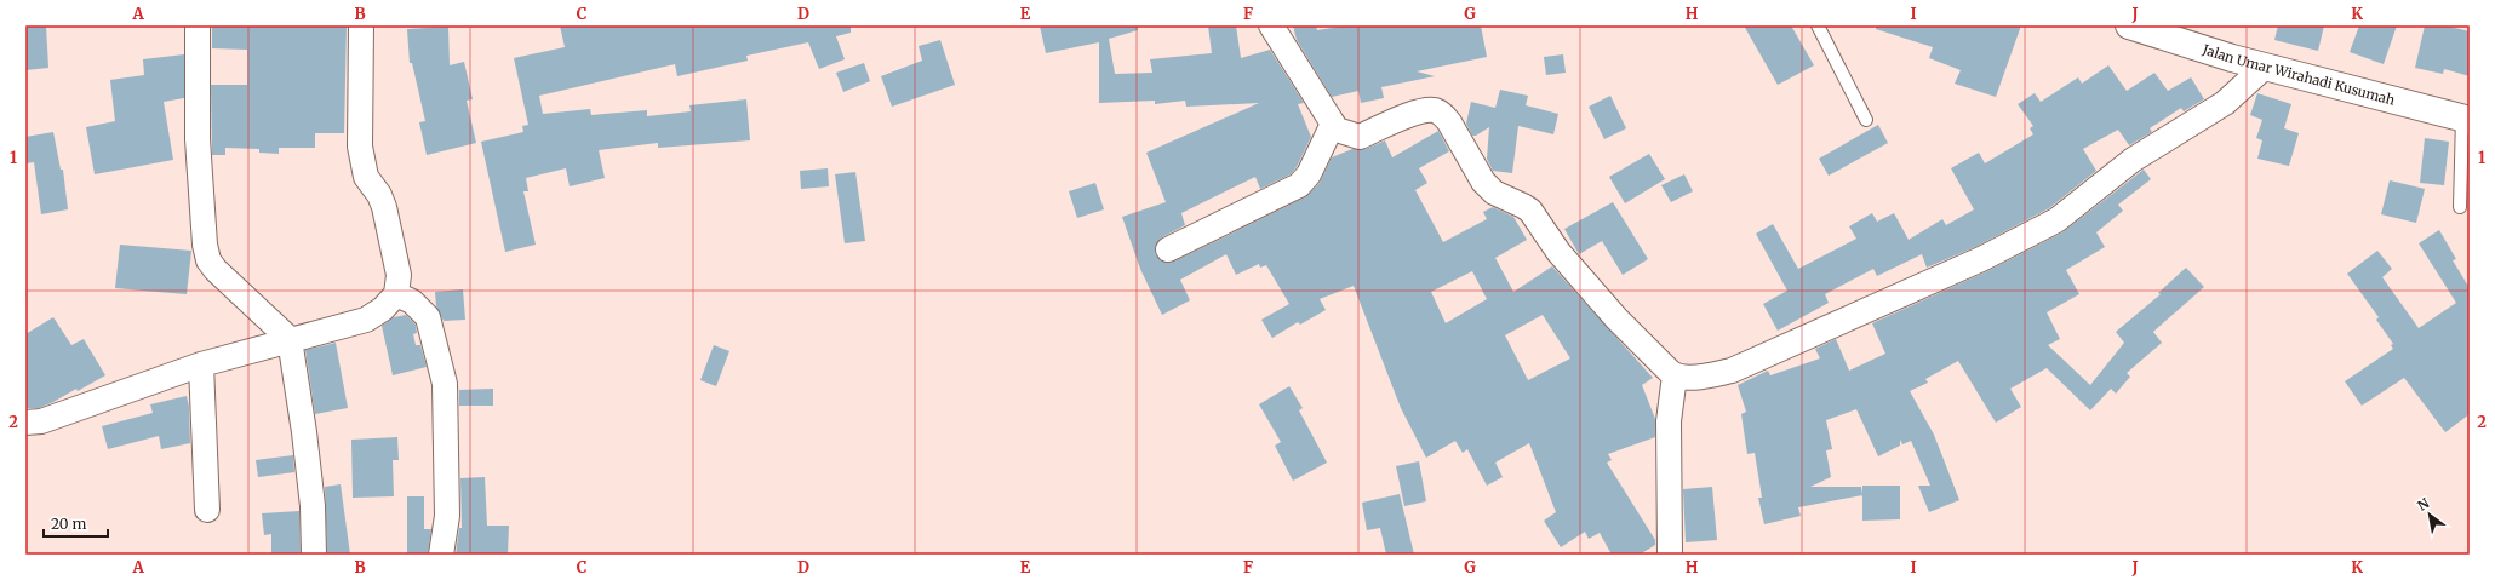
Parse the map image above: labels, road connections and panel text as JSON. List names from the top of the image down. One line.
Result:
{"streets":{"main road":["Jalan Umar Wirahadi Kusumah"]},"scale_bar":"20 m","north":"top left","grid":{"columns":["A","B","C","D","E","F","G","H","I","J","K"],"rows":["1","2"]}}
